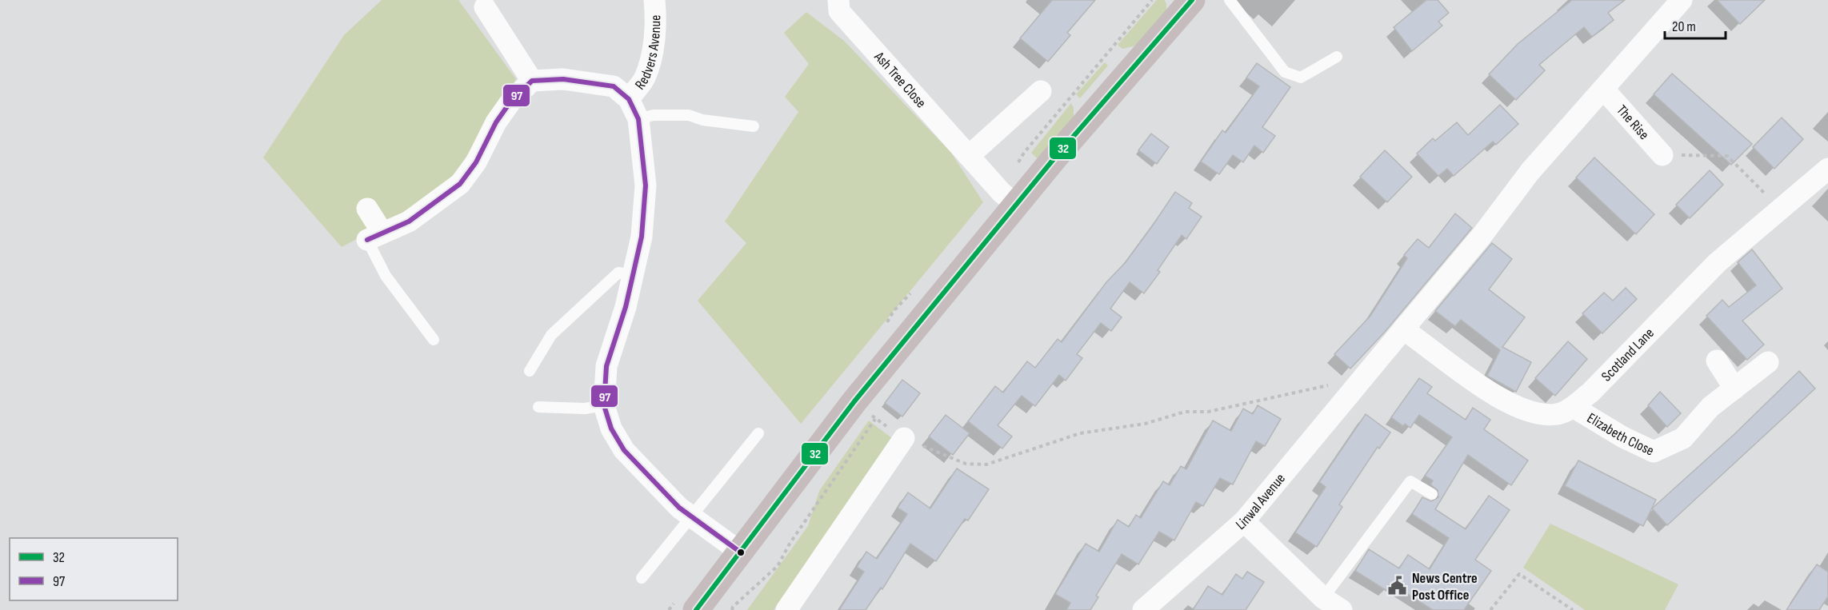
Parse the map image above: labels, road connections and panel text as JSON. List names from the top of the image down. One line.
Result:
{"streets":{"street":["Redvers Avenue","Ash Tree Close","The Rise","Scotland Lane","Elizabeth Close","Linwal Avenue"]},"crossings":[["Scotland Lane","Elizabeth Close"]],"places":{"public building":["News Centre Post Office"]},"lines":["transit line 32","transit line 97"],"legend":["32","97"],"scale_bar":"20 m"}
